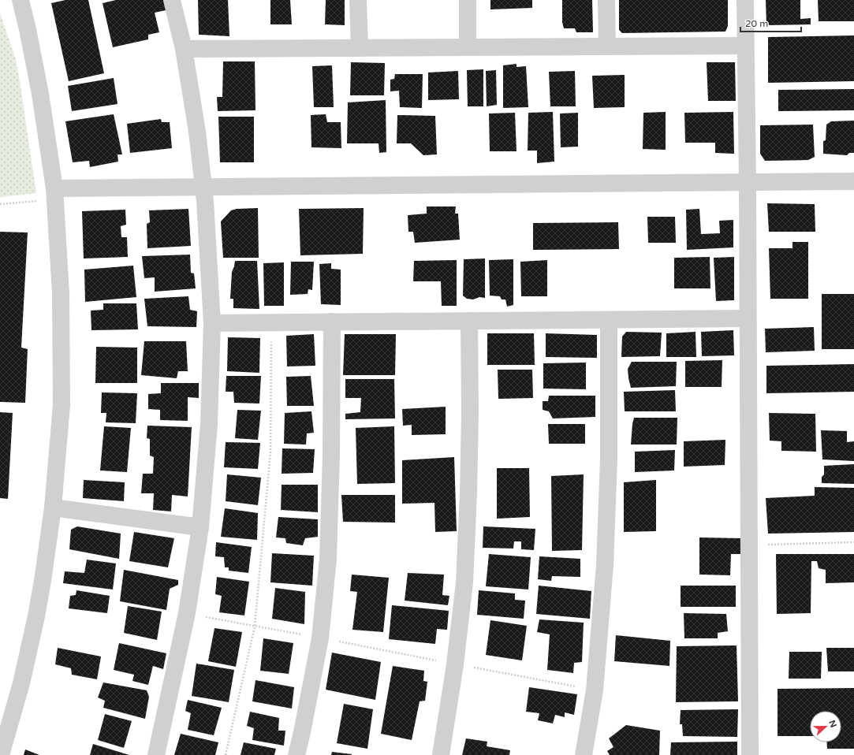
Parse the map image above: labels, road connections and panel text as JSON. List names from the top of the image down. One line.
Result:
{"scale_bar":"20 m","north":"right"}
